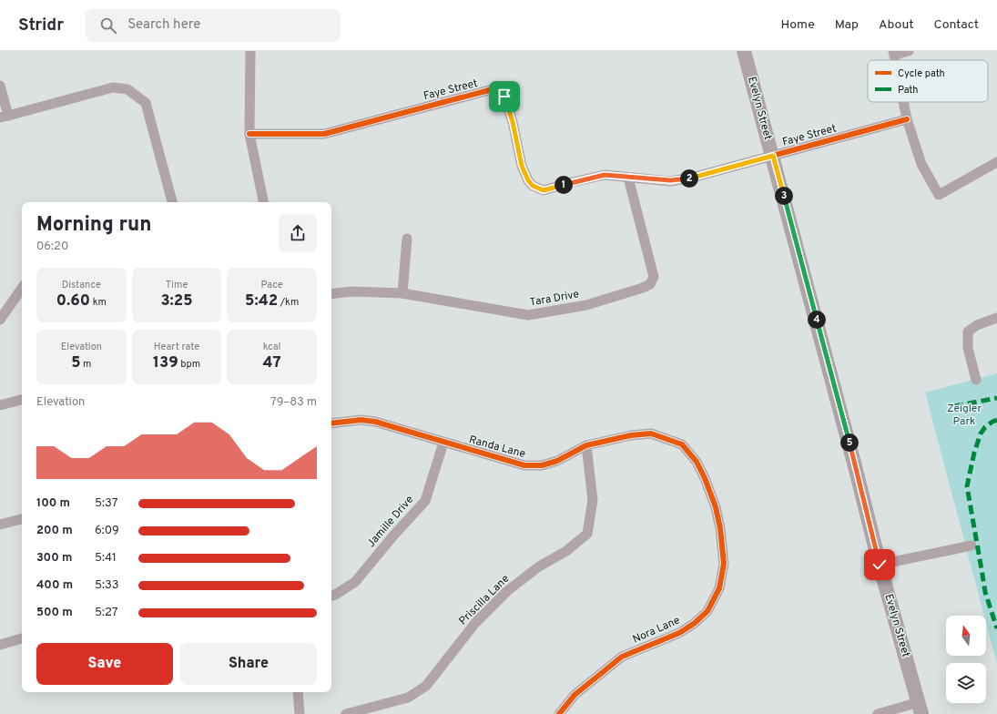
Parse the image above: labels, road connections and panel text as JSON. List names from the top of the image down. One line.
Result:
{"streets":{"street":["Faye Street","Evelyn Street","Tara Drive","Randa Lane","Jamille Drive","Priscilla Lane","Nora Lane"]},"crossings":[["Faye Street","Evelyn Street"],["Faye Street","Tara Drive"],["Randa Lane","Jamille Drive"],["Randa Lane","Priscilla Lane"],["Randa Lane","Nora Lane"]],"parks":["Zeigler Park"],"legend":["Cycle path","Path"],"north":"top","page":{"header":"Stridr","search":"Search here","nav":["Home","Map","About","Contact"],"pins":["2","1","3","4","5"],"heading":["Morning run","06:20"],"stats":[["Distance","0.60 km"],["Time","3:25"],["Pace","5:42 /km"],["Elevation","5 m"],["Heart rate","139 bpm"],["kcal","47"]],"chart":["Elevation","79–83 m"],"list":[{"name":"100 m","note":"5:37"},{"name":"200 m","note":"6:09"},{"name":"300 m","note":"5:41"},{"name":"400 m","note":"5:33"},{"name":"500 m","note":"5:27"}],"buttons":["Save","Share"]}}
